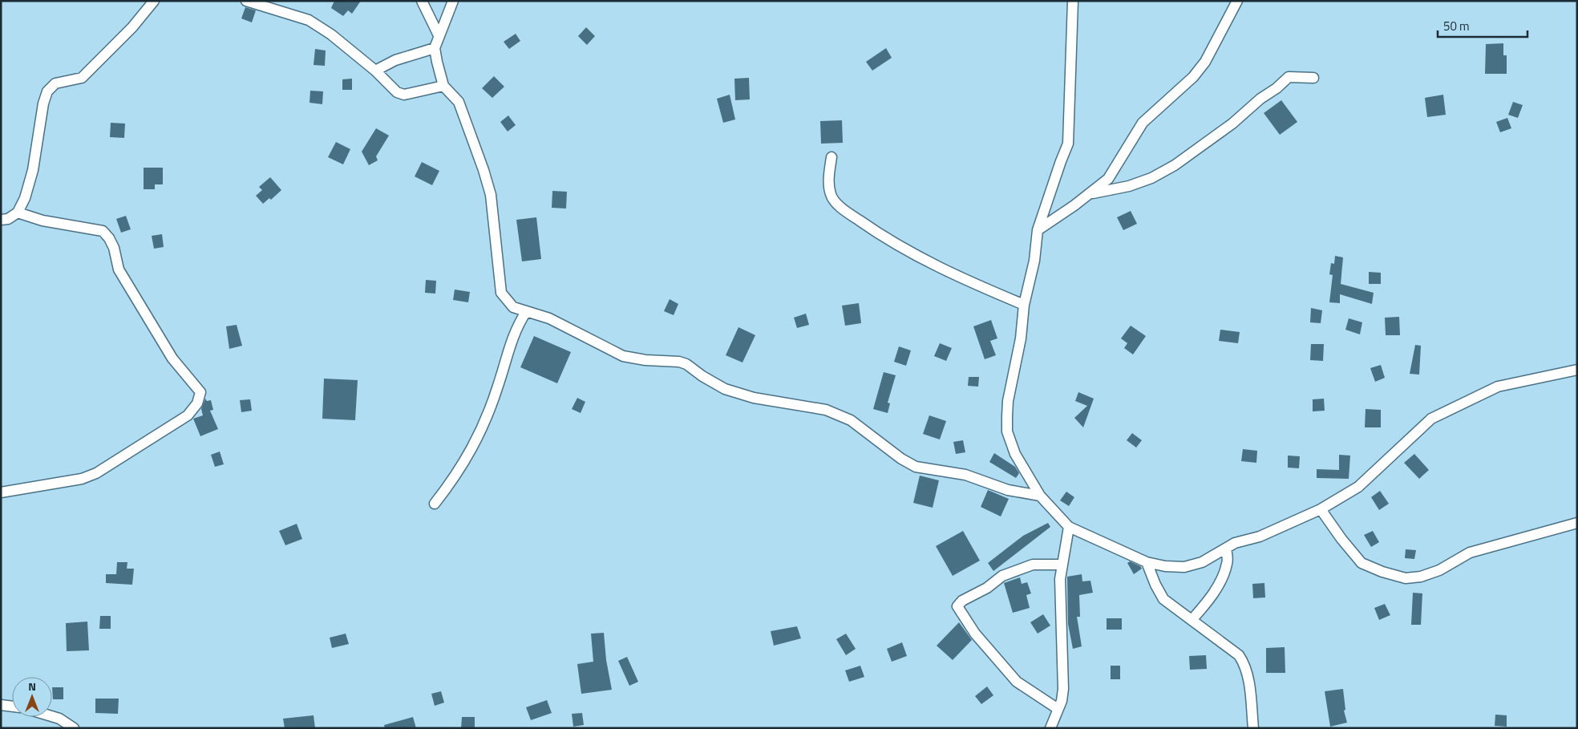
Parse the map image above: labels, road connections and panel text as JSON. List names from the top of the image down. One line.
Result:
{"scale_bar":"50 m","north":"top"}
